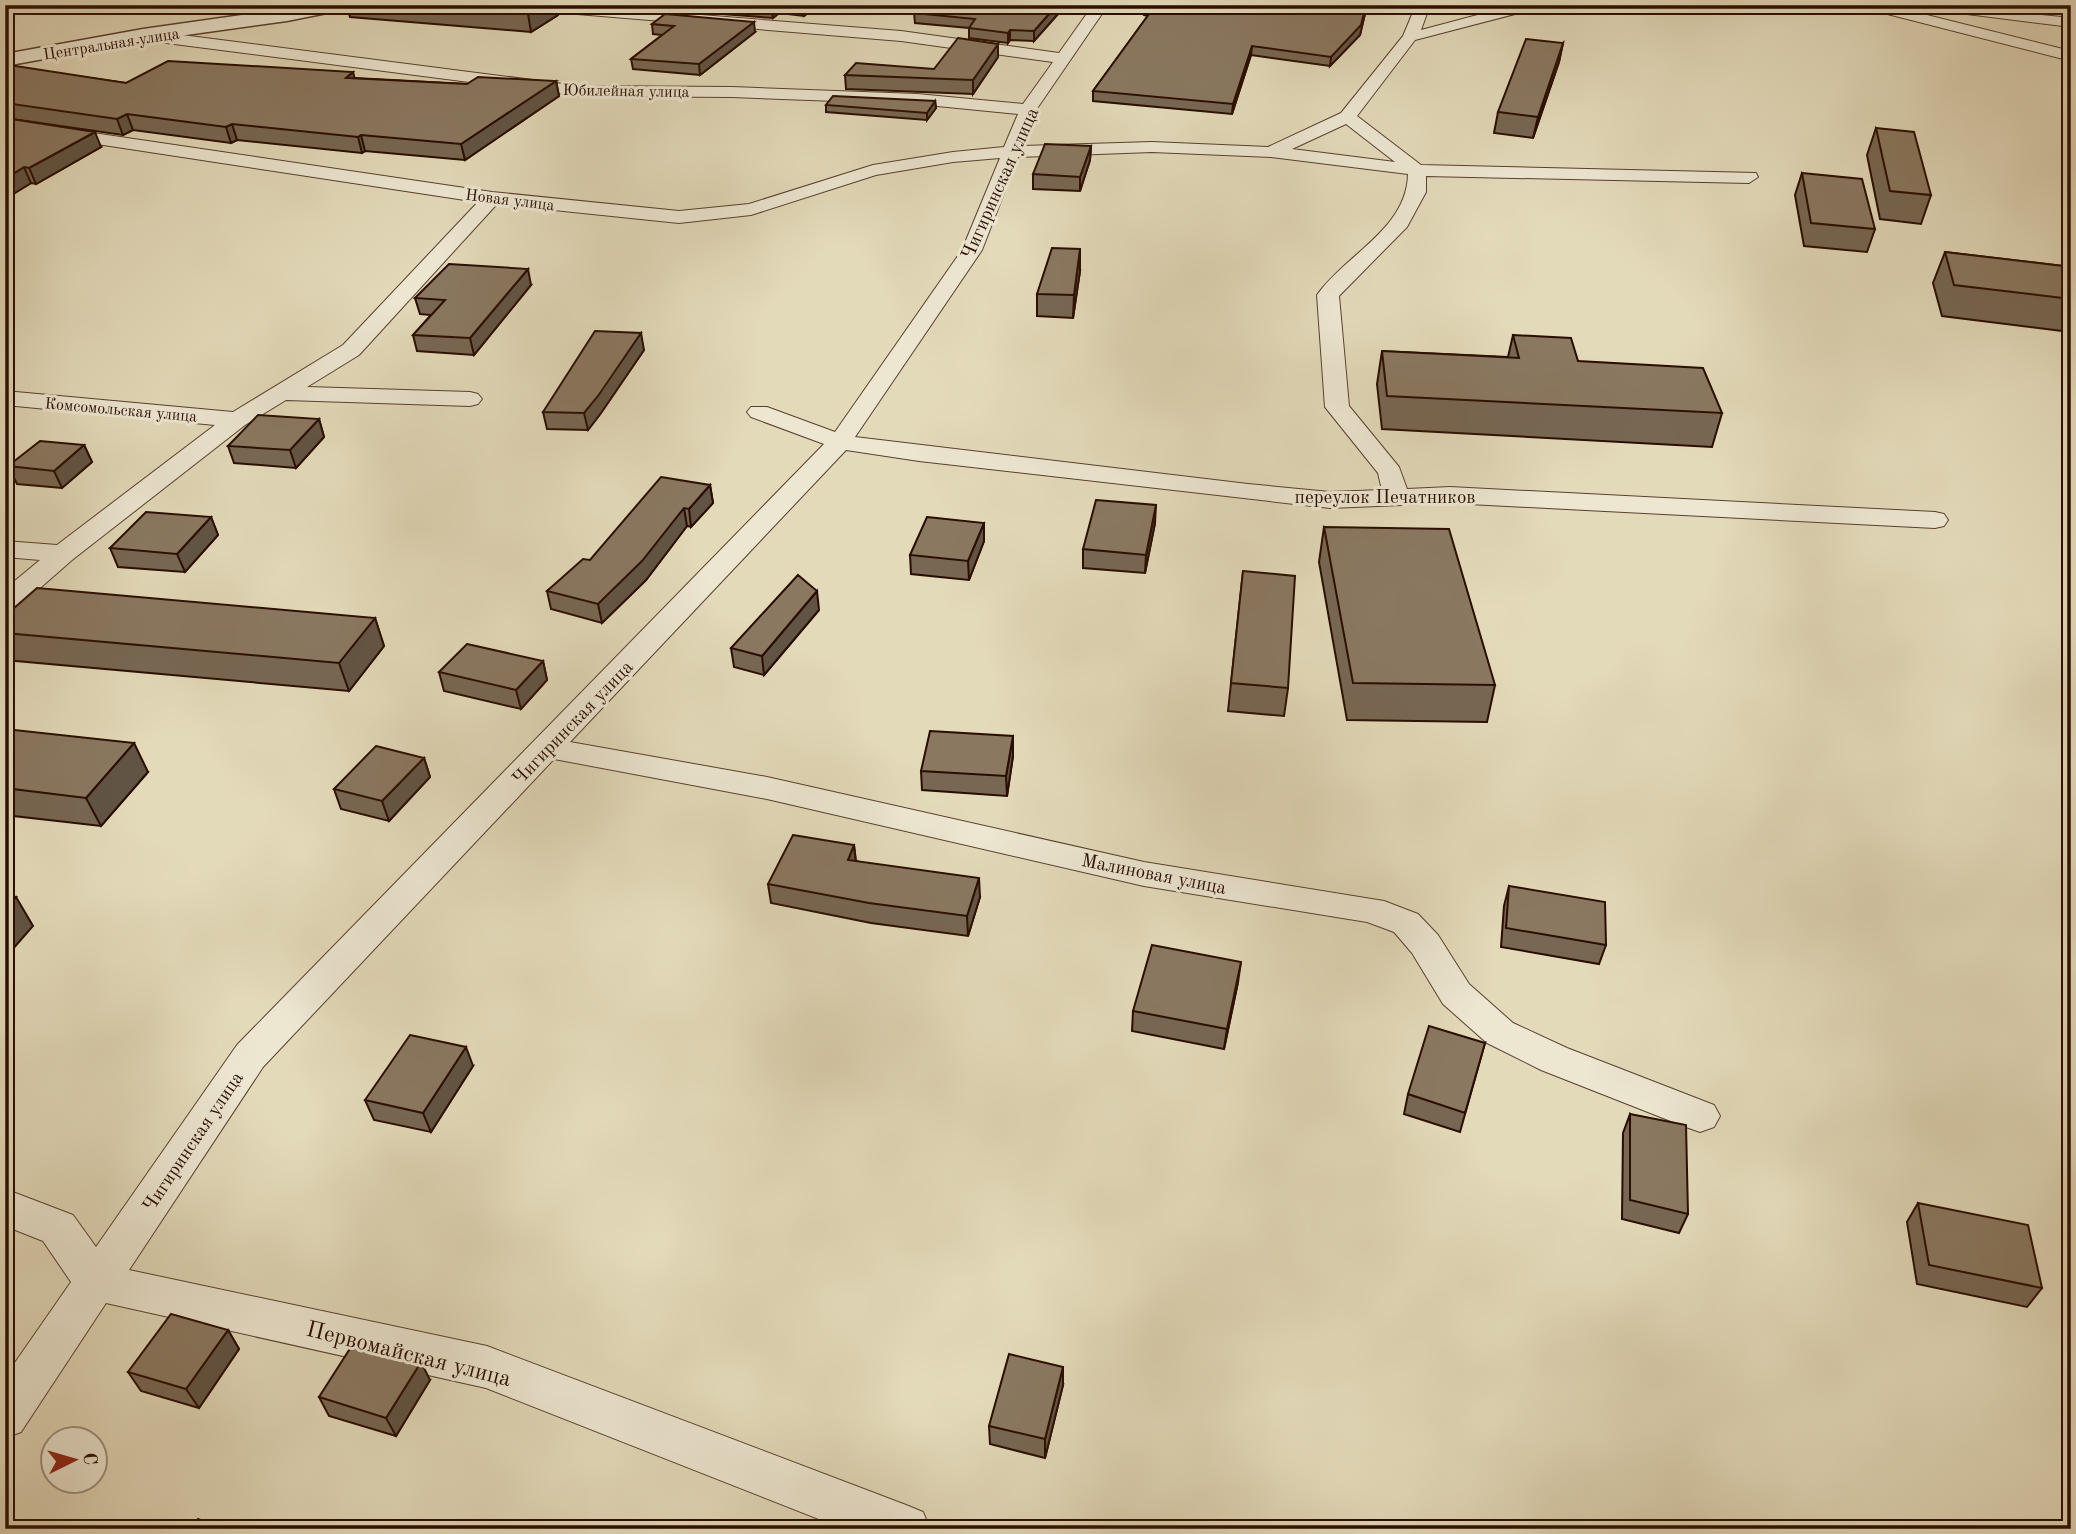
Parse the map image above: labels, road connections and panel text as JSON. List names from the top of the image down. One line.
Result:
{"streets":{"street":["Центральная улица","Юбилейная улица","Чигиринская улица","Новая улица","Комсомольская улица","переулок Печатников","Малиновая улица","Первомайская улица"]},"crossings":[["Центральная улица","Юбилейная улица"],["Юбилейная улица","Чигиринская улица"],["Чигиринская улица","Новая улица"],["Чигиринская улица","переулок Печатников"],["Чигиринская улица","Малиновая улица"],["Чигиринская улица","Первомайская улица"]],"north":"right"}
